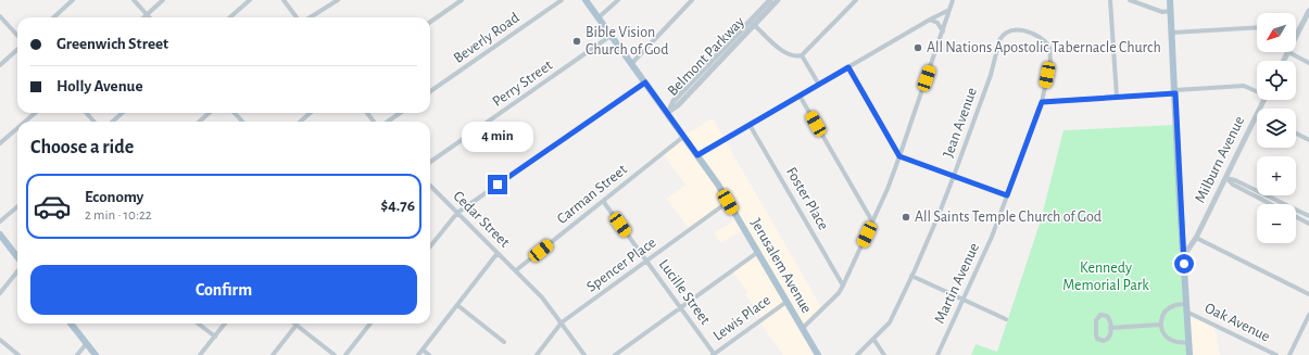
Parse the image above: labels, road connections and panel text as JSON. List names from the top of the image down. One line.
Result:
{"streets":{"main road":["Jerusalem Avenue"],"street":["Beverly Road","Belmont Parkway","Perry Street","Jean Avenue","Milburn Avenue","Carman Street","Foster Place","Cedar Street","Spencer Place","Martin Avenue","Lucille Street","Lewis Place","Oak Avenue"]},"crossings":[["Belmont Parkway","Jerusalem Avenue"],["Perry Street","Jerusalem Avenue"],["Jean Avenue","Martin Avenue"],["Carman Street","Cedar Street"],["Carman Street","Jerusalem Avenue"],["Carman Street","Lucille Street"],["Cedar Street","Spencer Place"],["Spencer Place","Jerusalem Avenue"],["Spencer Place","Lucille Street"],["Jerusalem Avenue","Lewis Place"],["Lucille Street","Lewis Place"]],"parks":["Kennedy Memorial Park"],"places":["Bible Vision Church of God","All Nations Apostolic Tabernacle Church","All Saints Temple Church of God"],"north":"bottom left","page":{"map_buttons":["+","−"],"banner":["Greenwich Street","Holly Avenue"],"bubble":"4 min","heading":"Choose a ride","list":[{"name":"Economy","note":"2 min · 10:22","value":"$4.76"}],"buttons":"Confirm"}}
